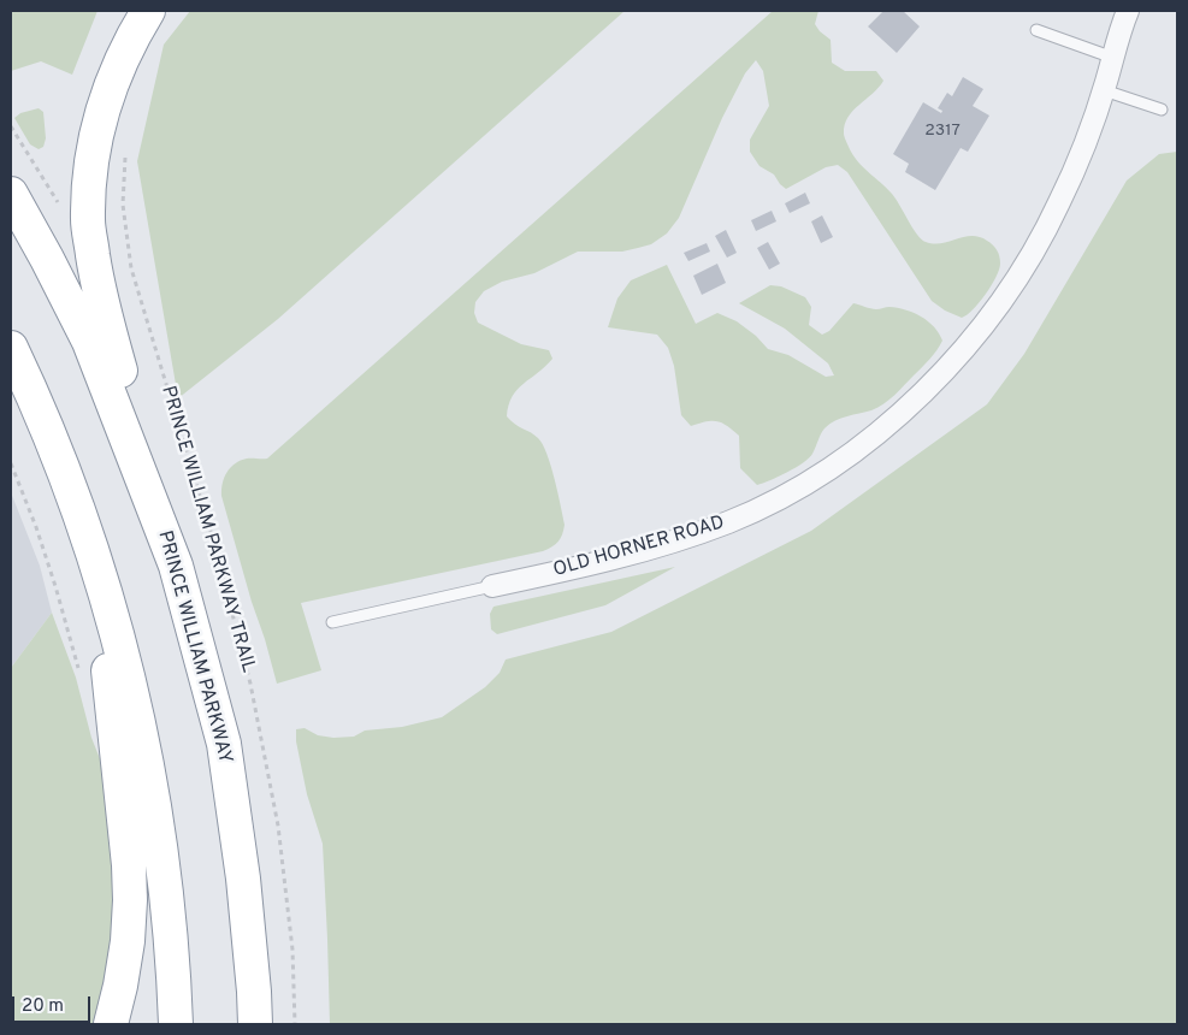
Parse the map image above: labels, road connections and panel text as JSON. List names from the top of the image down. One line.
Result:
{"streets":{"highway":["PRINCE WILLIAM PARKWAY"],"street":["OLD HORNER ROAD"],"path":["PRINCE WILLIAM PARKWAY TRAIL"]},"house_numbers":["2317"],"scale_bar":"20 m"}
